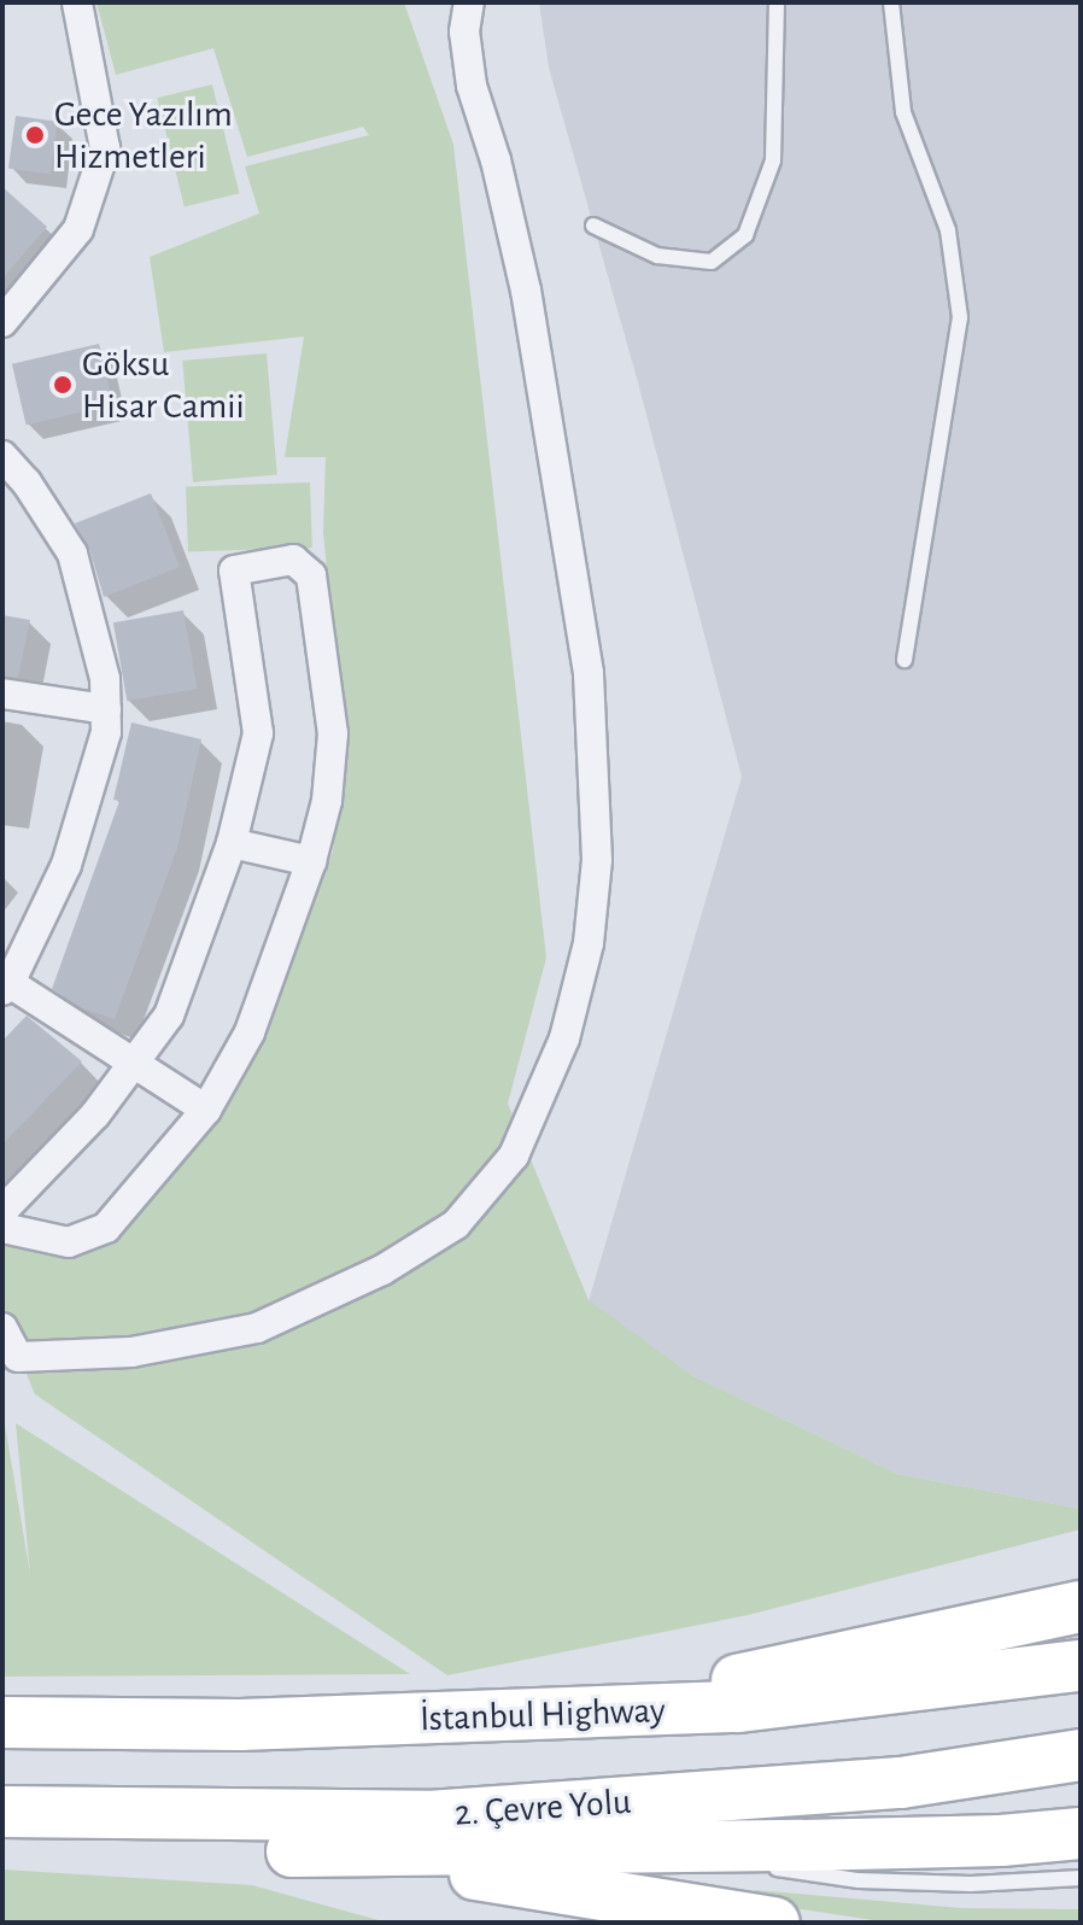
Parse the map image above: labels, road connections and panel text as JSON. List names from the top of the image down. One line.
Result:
{"streets":{"highway":["İstanbul Highway","2. Çevre Yolu"]},"places":["Gece Yazılım Hizmetleri","Göksu Hisar Camii"]}
